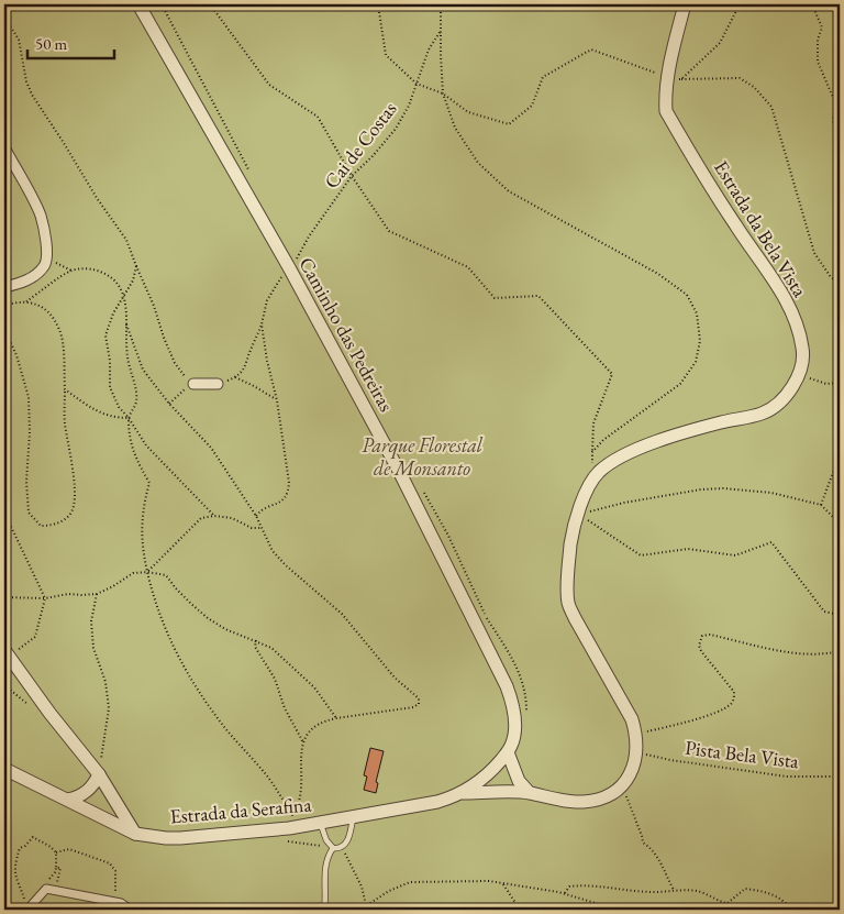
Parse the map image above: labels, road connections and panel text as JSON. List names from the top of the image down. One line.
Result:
{"streets":{"street":["Estrada da Bela Vista","Caminho das Pedreiras","Estrada da Serafina"],"path":["Cai de Costas","Pista Bela Vista"]},"crossings":[["Cai de Costas","Caminho das Pedreiras"],["Caminho das Pedreiras","Estrada da Serafina"]],"parks":["Parque Florestal de Monsanto"],"scale_bar":"50 m"}
